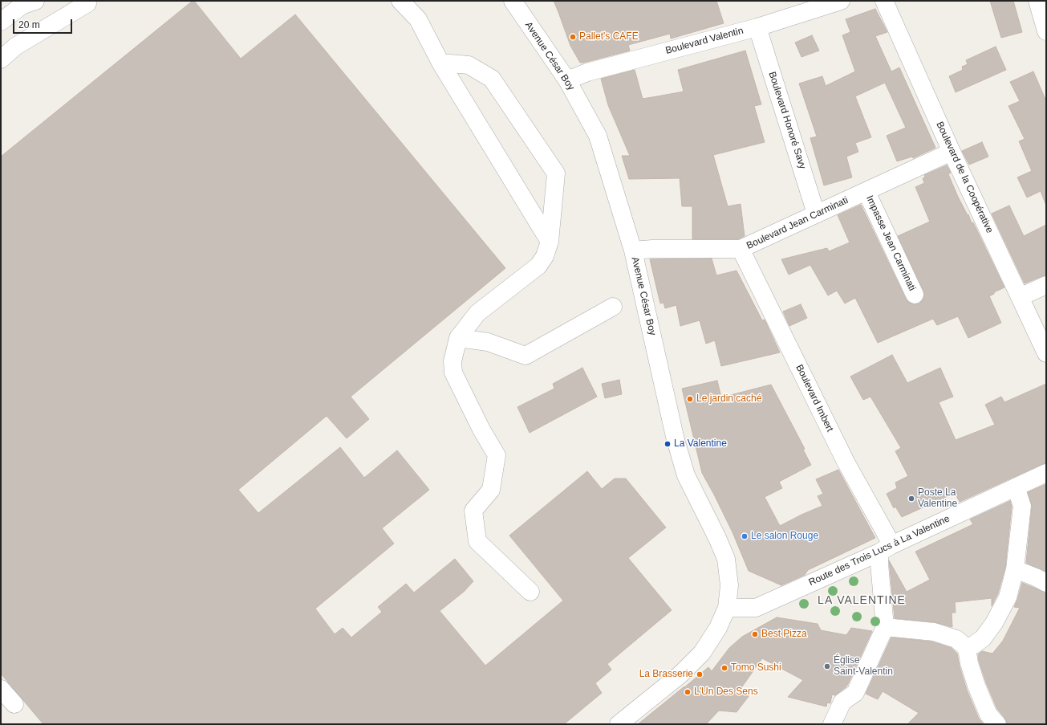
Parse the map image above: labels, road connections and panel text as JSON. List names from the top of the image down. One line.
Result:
{"streets":{"street":["Boulevard Valentin","Avenue César Boy","Boulevard Honoré Savy","Boulevard de la Coopérative","Boulevard Jean Carminati","Impasse Jean Carminati","Boulevard Imbert","Route des Trois Lucs à La Valentine"]},"crossings":[["Boulevard Valentin","Avenue César Boy"],["Boulevard Valentin","Boulevard Honoré Savy"],["Avenue César Boy","Boulevard Jean Carminati"],["Avenue César Boy","Route des Trois Lucs à La Valentine"],["Boulevard Honoré Savy","Boulevard Jean Carminati"],["Boulevard de la Coopérative","Boulevard Jean Carminati"],["Boulevard Jean Carminati","Impasse Jean Carminati"],["Boulevard Jean Carminati","Boulevard Imbert"],["Boulevard Imbert","Route des Trois Lucs à La Valentine"]],"districts":["LA VALENTINE"],"places":["Pallet's CAFE","Le jardin caché","La Valentine","Poste La Valentine","Le salon Rouge","Best Pizza","Église Saint-Valentin","Tomo Sushi","La Brasserie","L'Un Des Sens"],"scale_bar":"20 m"}
